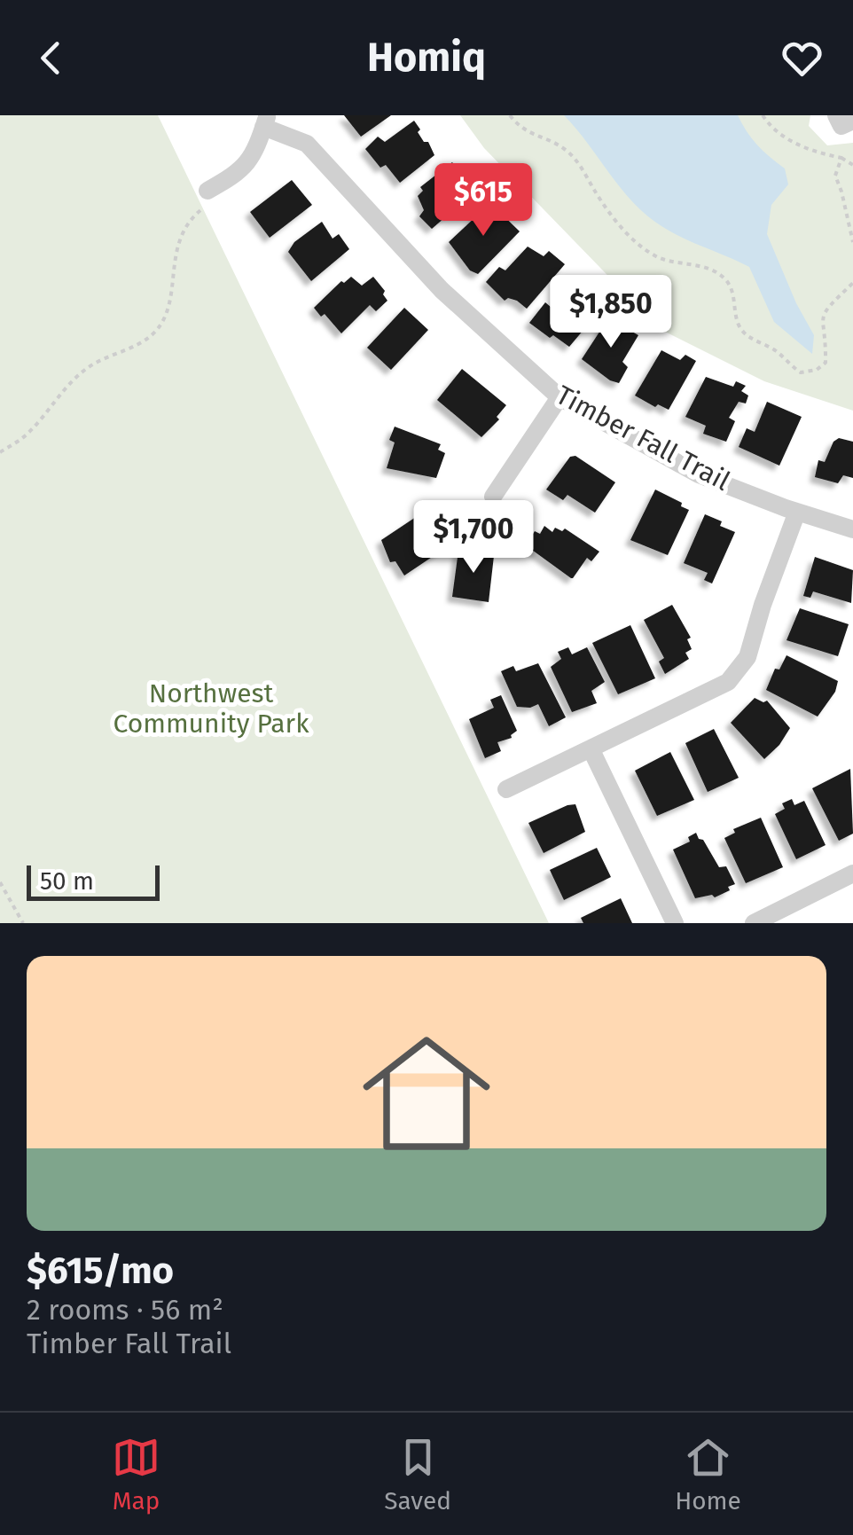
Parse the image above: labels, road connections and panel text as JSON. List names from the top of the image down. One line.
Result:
{"streets":{"street":["Timber Fall Trail"]},"parks":["Northwest Community Park"],"scale_bar":"50 m","page":{"header":"Homiq","price":["$615","$1,850","$1,700"],"scale":"50 m","list":[{"name":"$615/mo","note":"2 rooms · 56 m² · Timber Fall Trail"}],"tabs":["Map","Saved","Home"]}}
